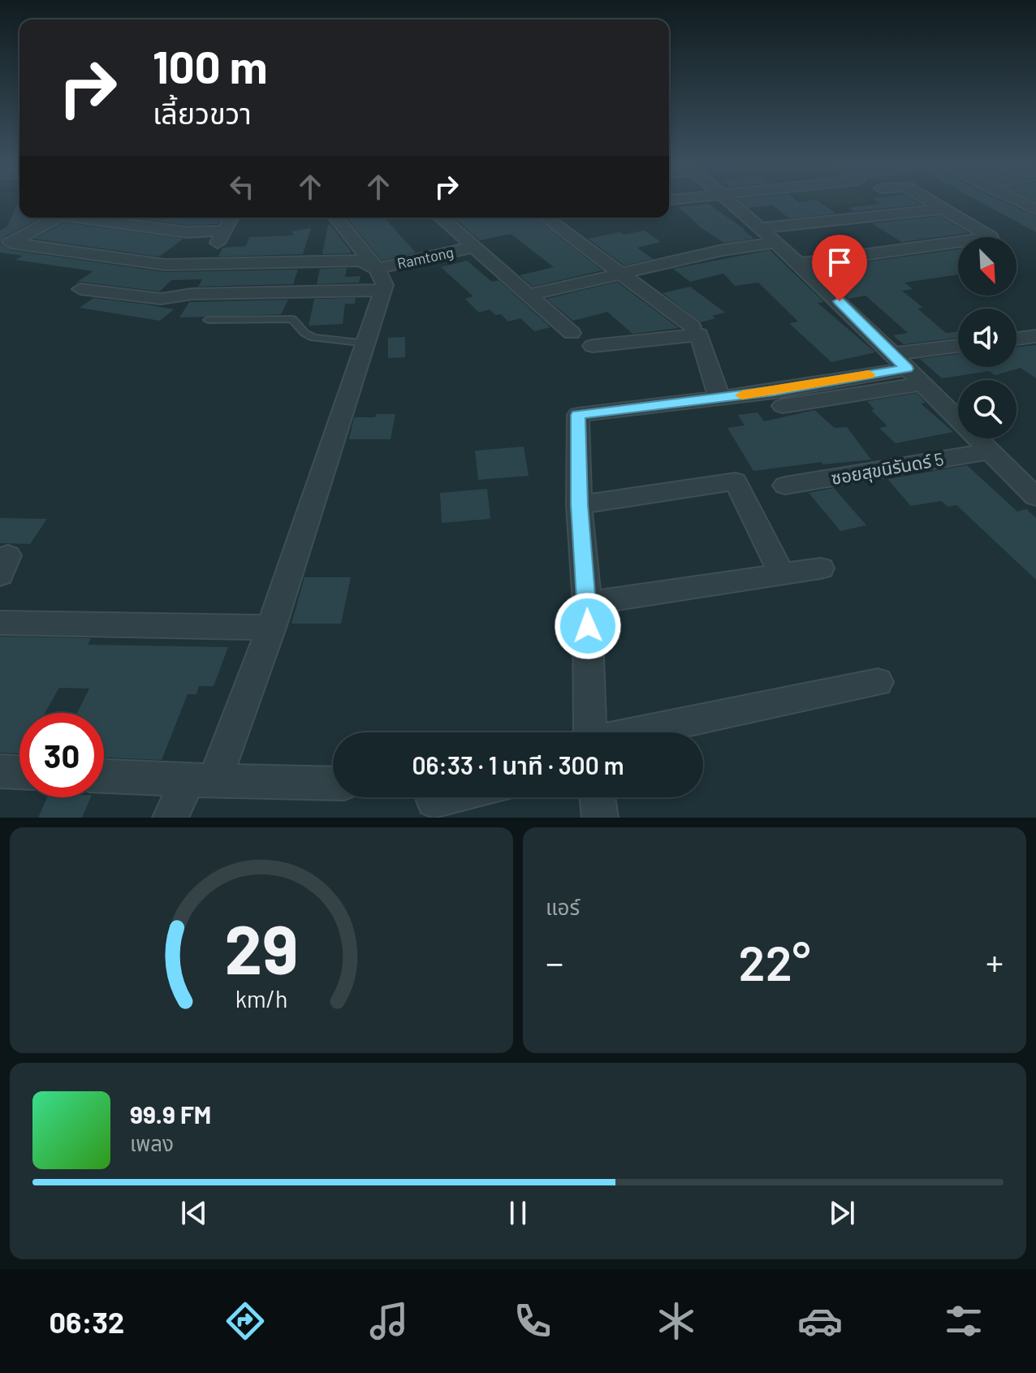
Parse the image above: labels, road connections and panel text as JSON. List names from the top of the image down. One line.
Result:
{"streets":{"street":["Ramtong","ซอยสุขนิรันดร์ 5"]},"north":"bottom right","page":{"turn":["100 m","เลี้ยวขวา"],"limit":"30","trip":"06:33 · 1 นาที · 300 m","tile":"แอร์","heat":["−","22°","+"],"song":["99.9 FM","เพลง"],"tabs":"06:32","gauge":["29","km/h"]}}
